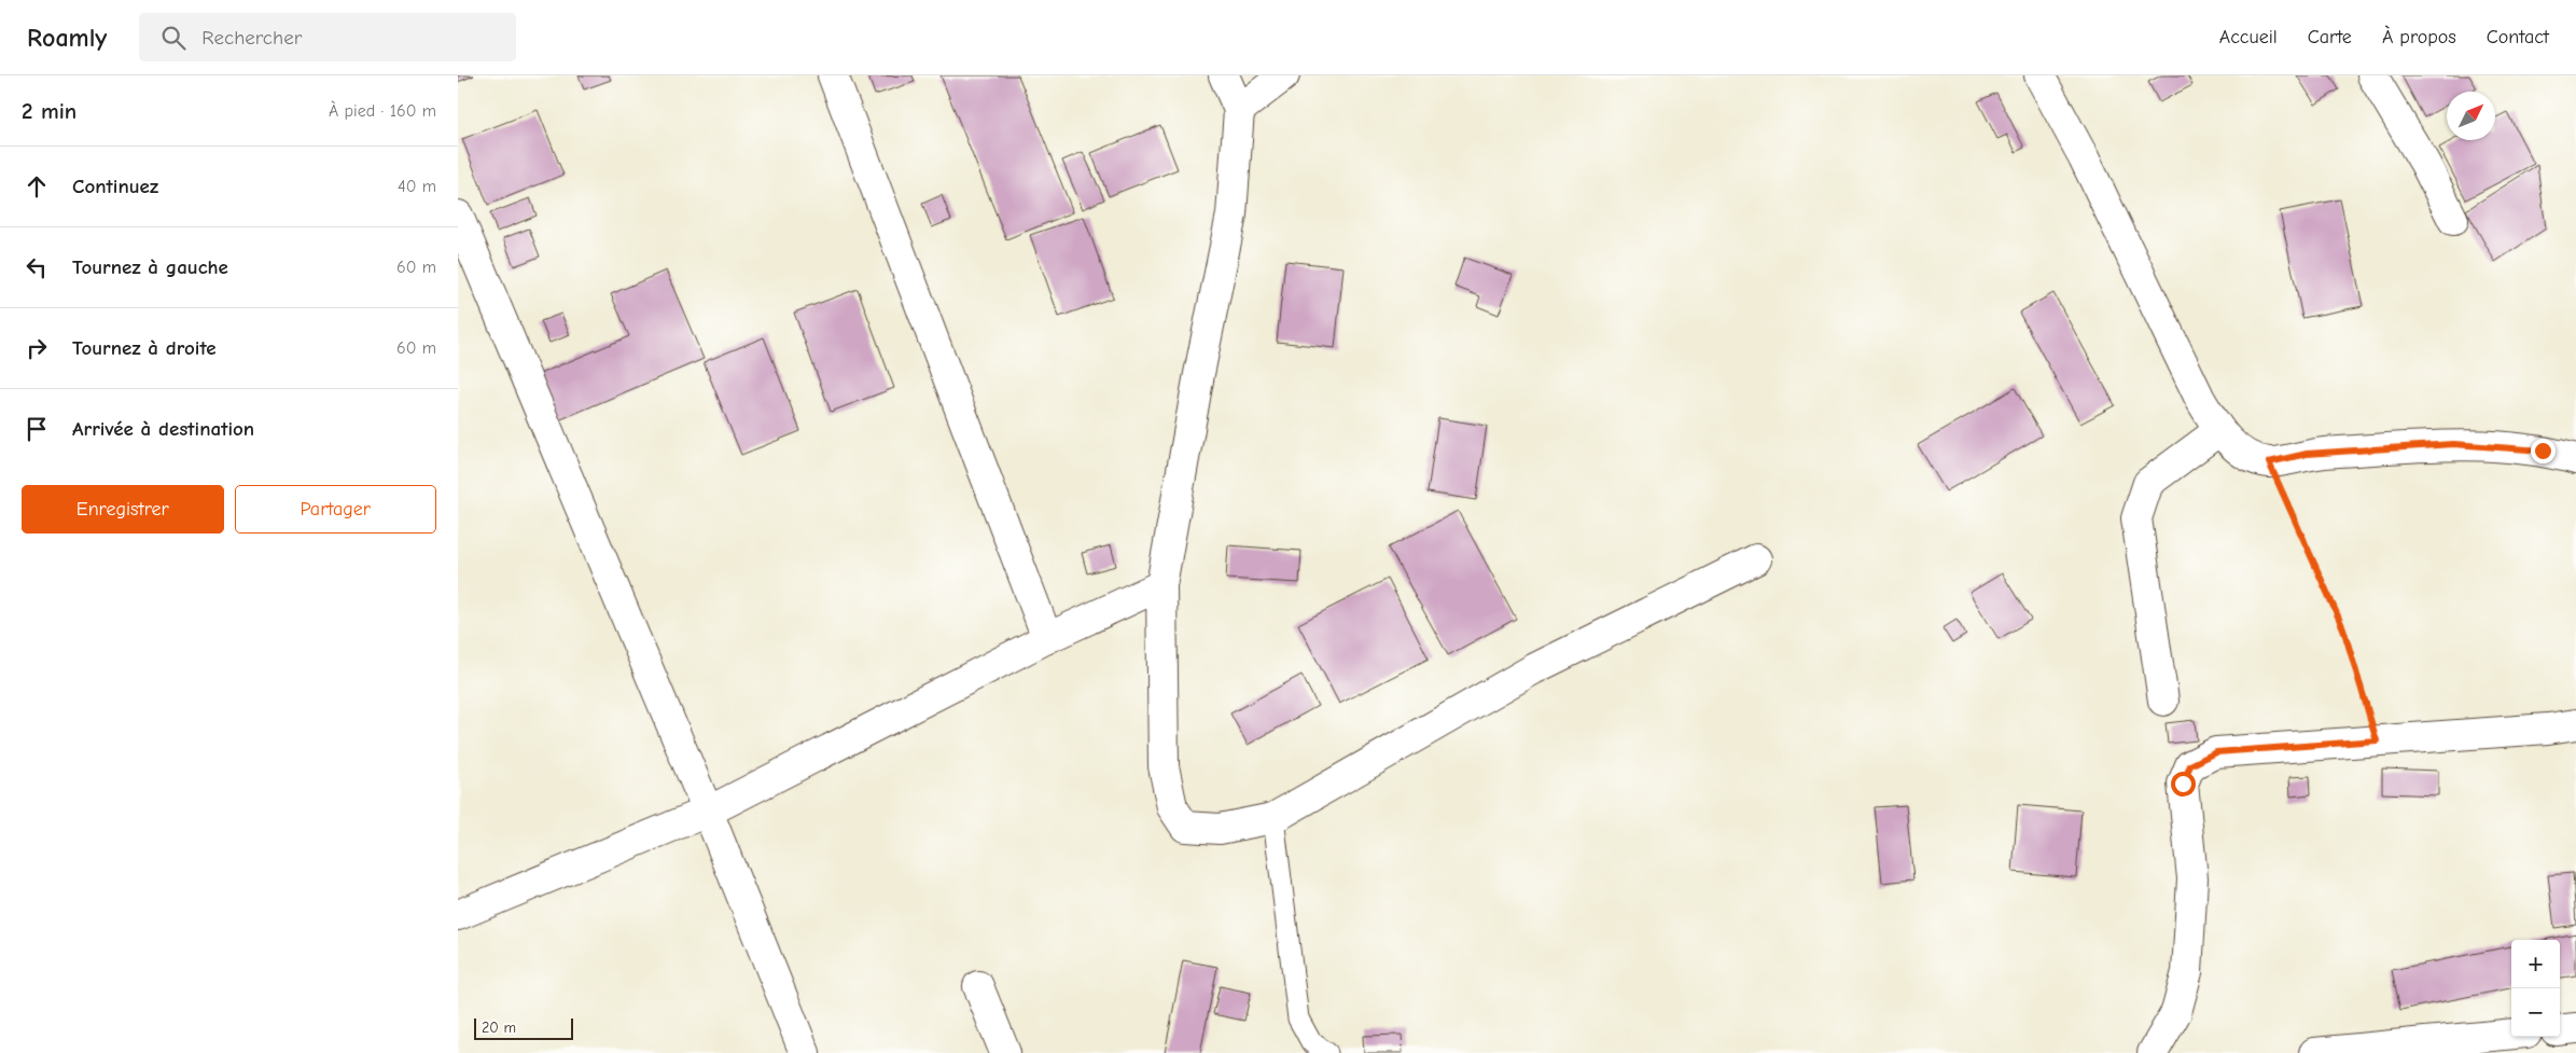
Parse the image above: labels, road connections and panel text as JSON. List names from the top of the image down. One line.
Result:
{"scale_bar":"20 m","north":"top right","page":{"header":"Roamly","search":"Rechercher","nav":["Accueil","Carte","À propos","Contact"],"heading":["2 min","À pied · 160 m"],"list":[["Continuez","40 m"],["Tournez à gauche","60 m"],["Tournez à droite","60 m"],"Arrivée à destination"],"buttons":["Enregistrer","Partager"],"map_buttons":["+","−"],"scale":"20 m"}}
